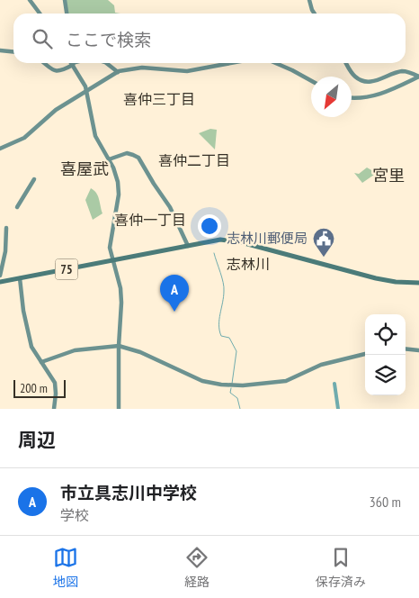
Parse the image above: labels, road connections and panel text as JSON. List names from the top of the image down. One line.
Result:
{"streets":{"main road":["75"]},"districts":["喜仲三丁目","喜仲二丁目","喜屋武","宮里","喜仲一丁目","志林川"],"places":{"public building":["志林川郵便局"]},"scale_bar":"200 m","north":"bottom left","page":{"search":"ここで検索","pins":"A","scale":"200 m","heading":"周辺","list":[{"mark":"A","name":"市立具志川中学校","note":"学校","value":"360 m"}],"nav":["地図","経路","保存済み"]}}
